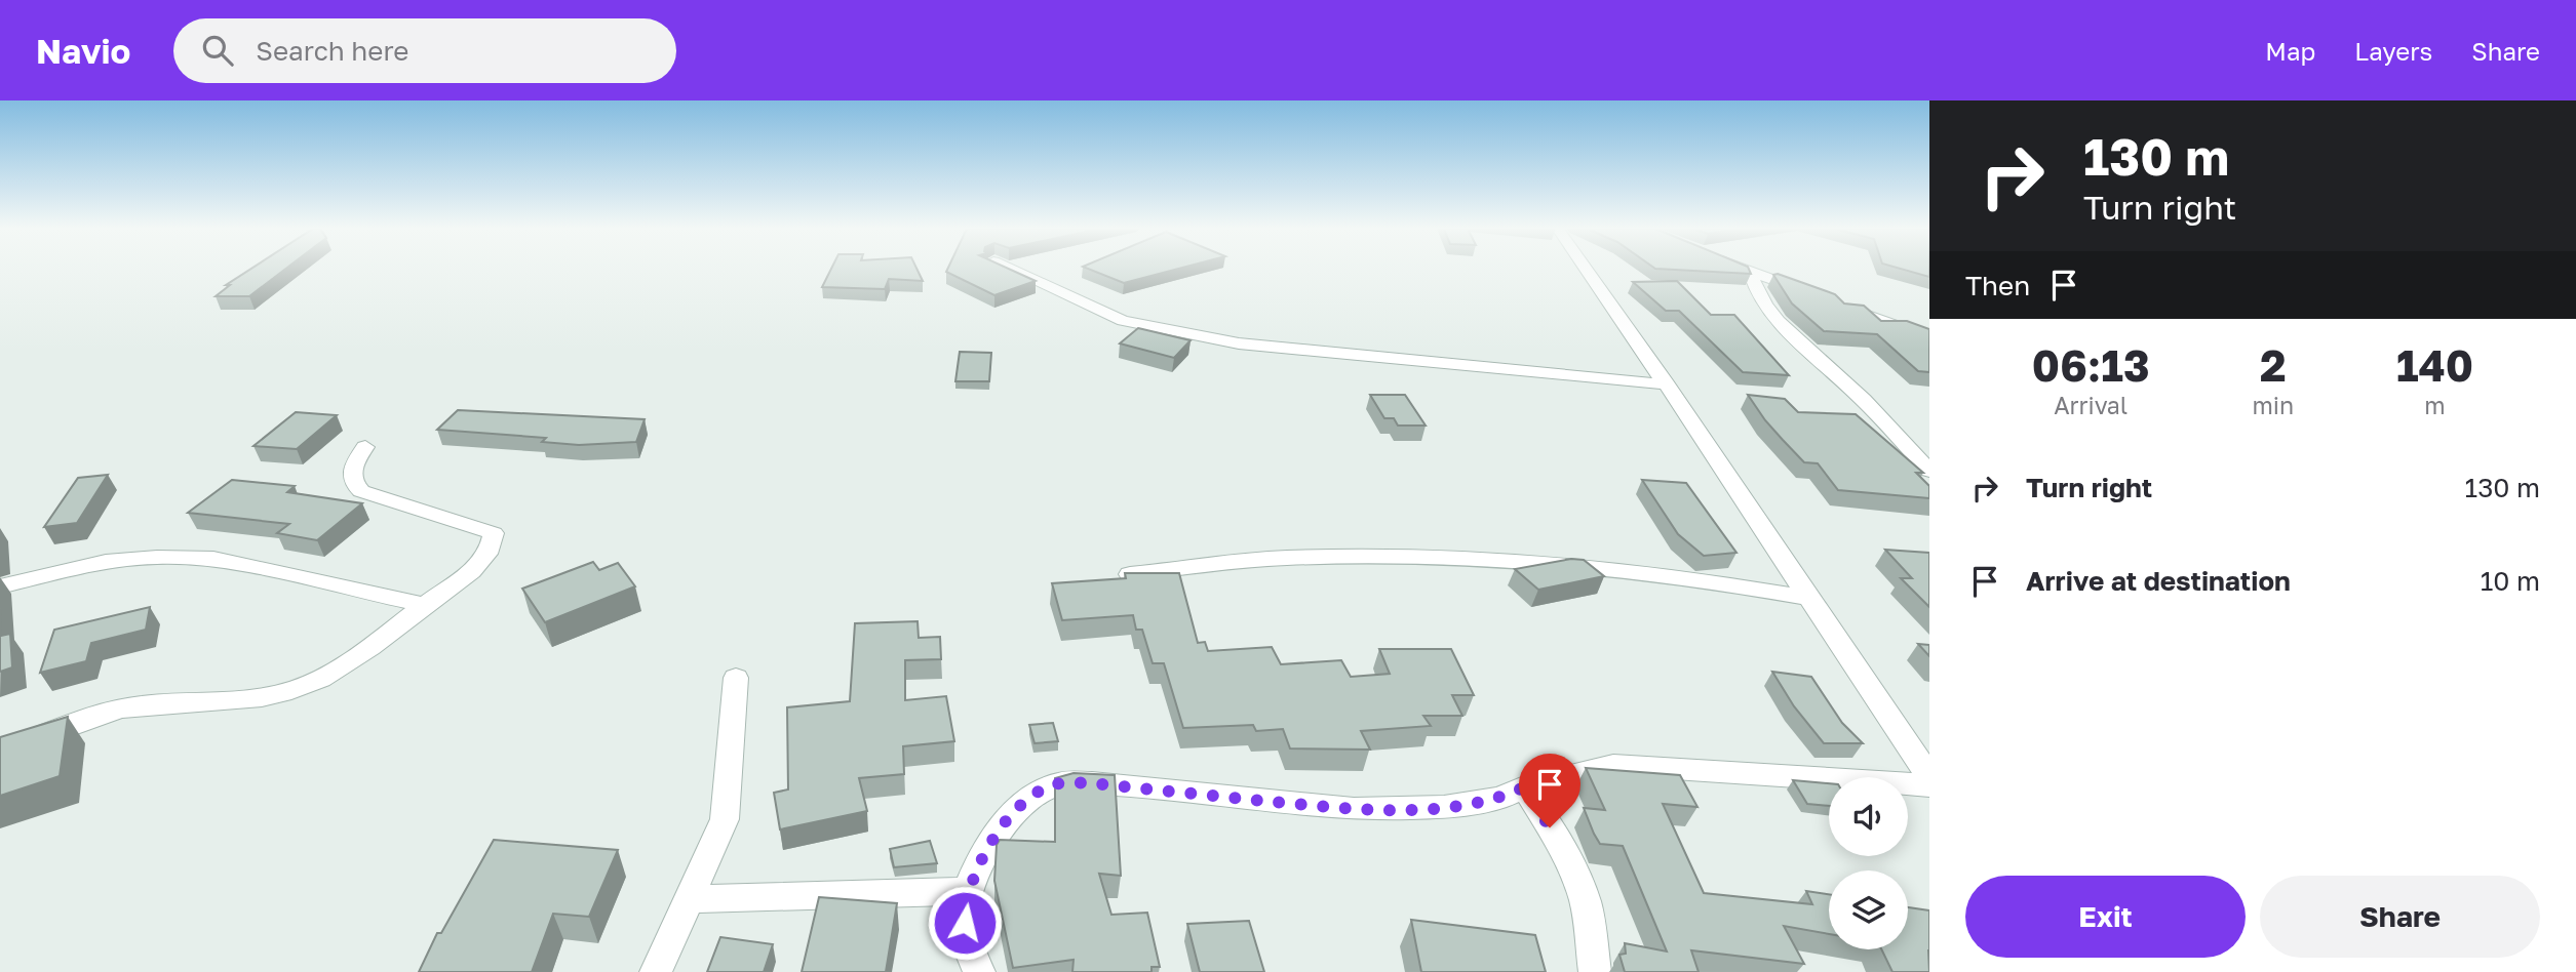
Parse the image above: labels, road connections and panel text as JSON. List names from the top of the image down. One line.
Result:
{"page":{"header":"Navio","search":"Search here","nav":["Map","Layers","Share"],"turn":["130 m","Turn right"],"then":"Then","eta":["06:13","Arrival","2","min","140","m"],"list":[{"name":"Turn right","value":"130 m"},{"name":"Arrive at destination","value":"10 m"}],"buttons":["Exit","Share"]}}
